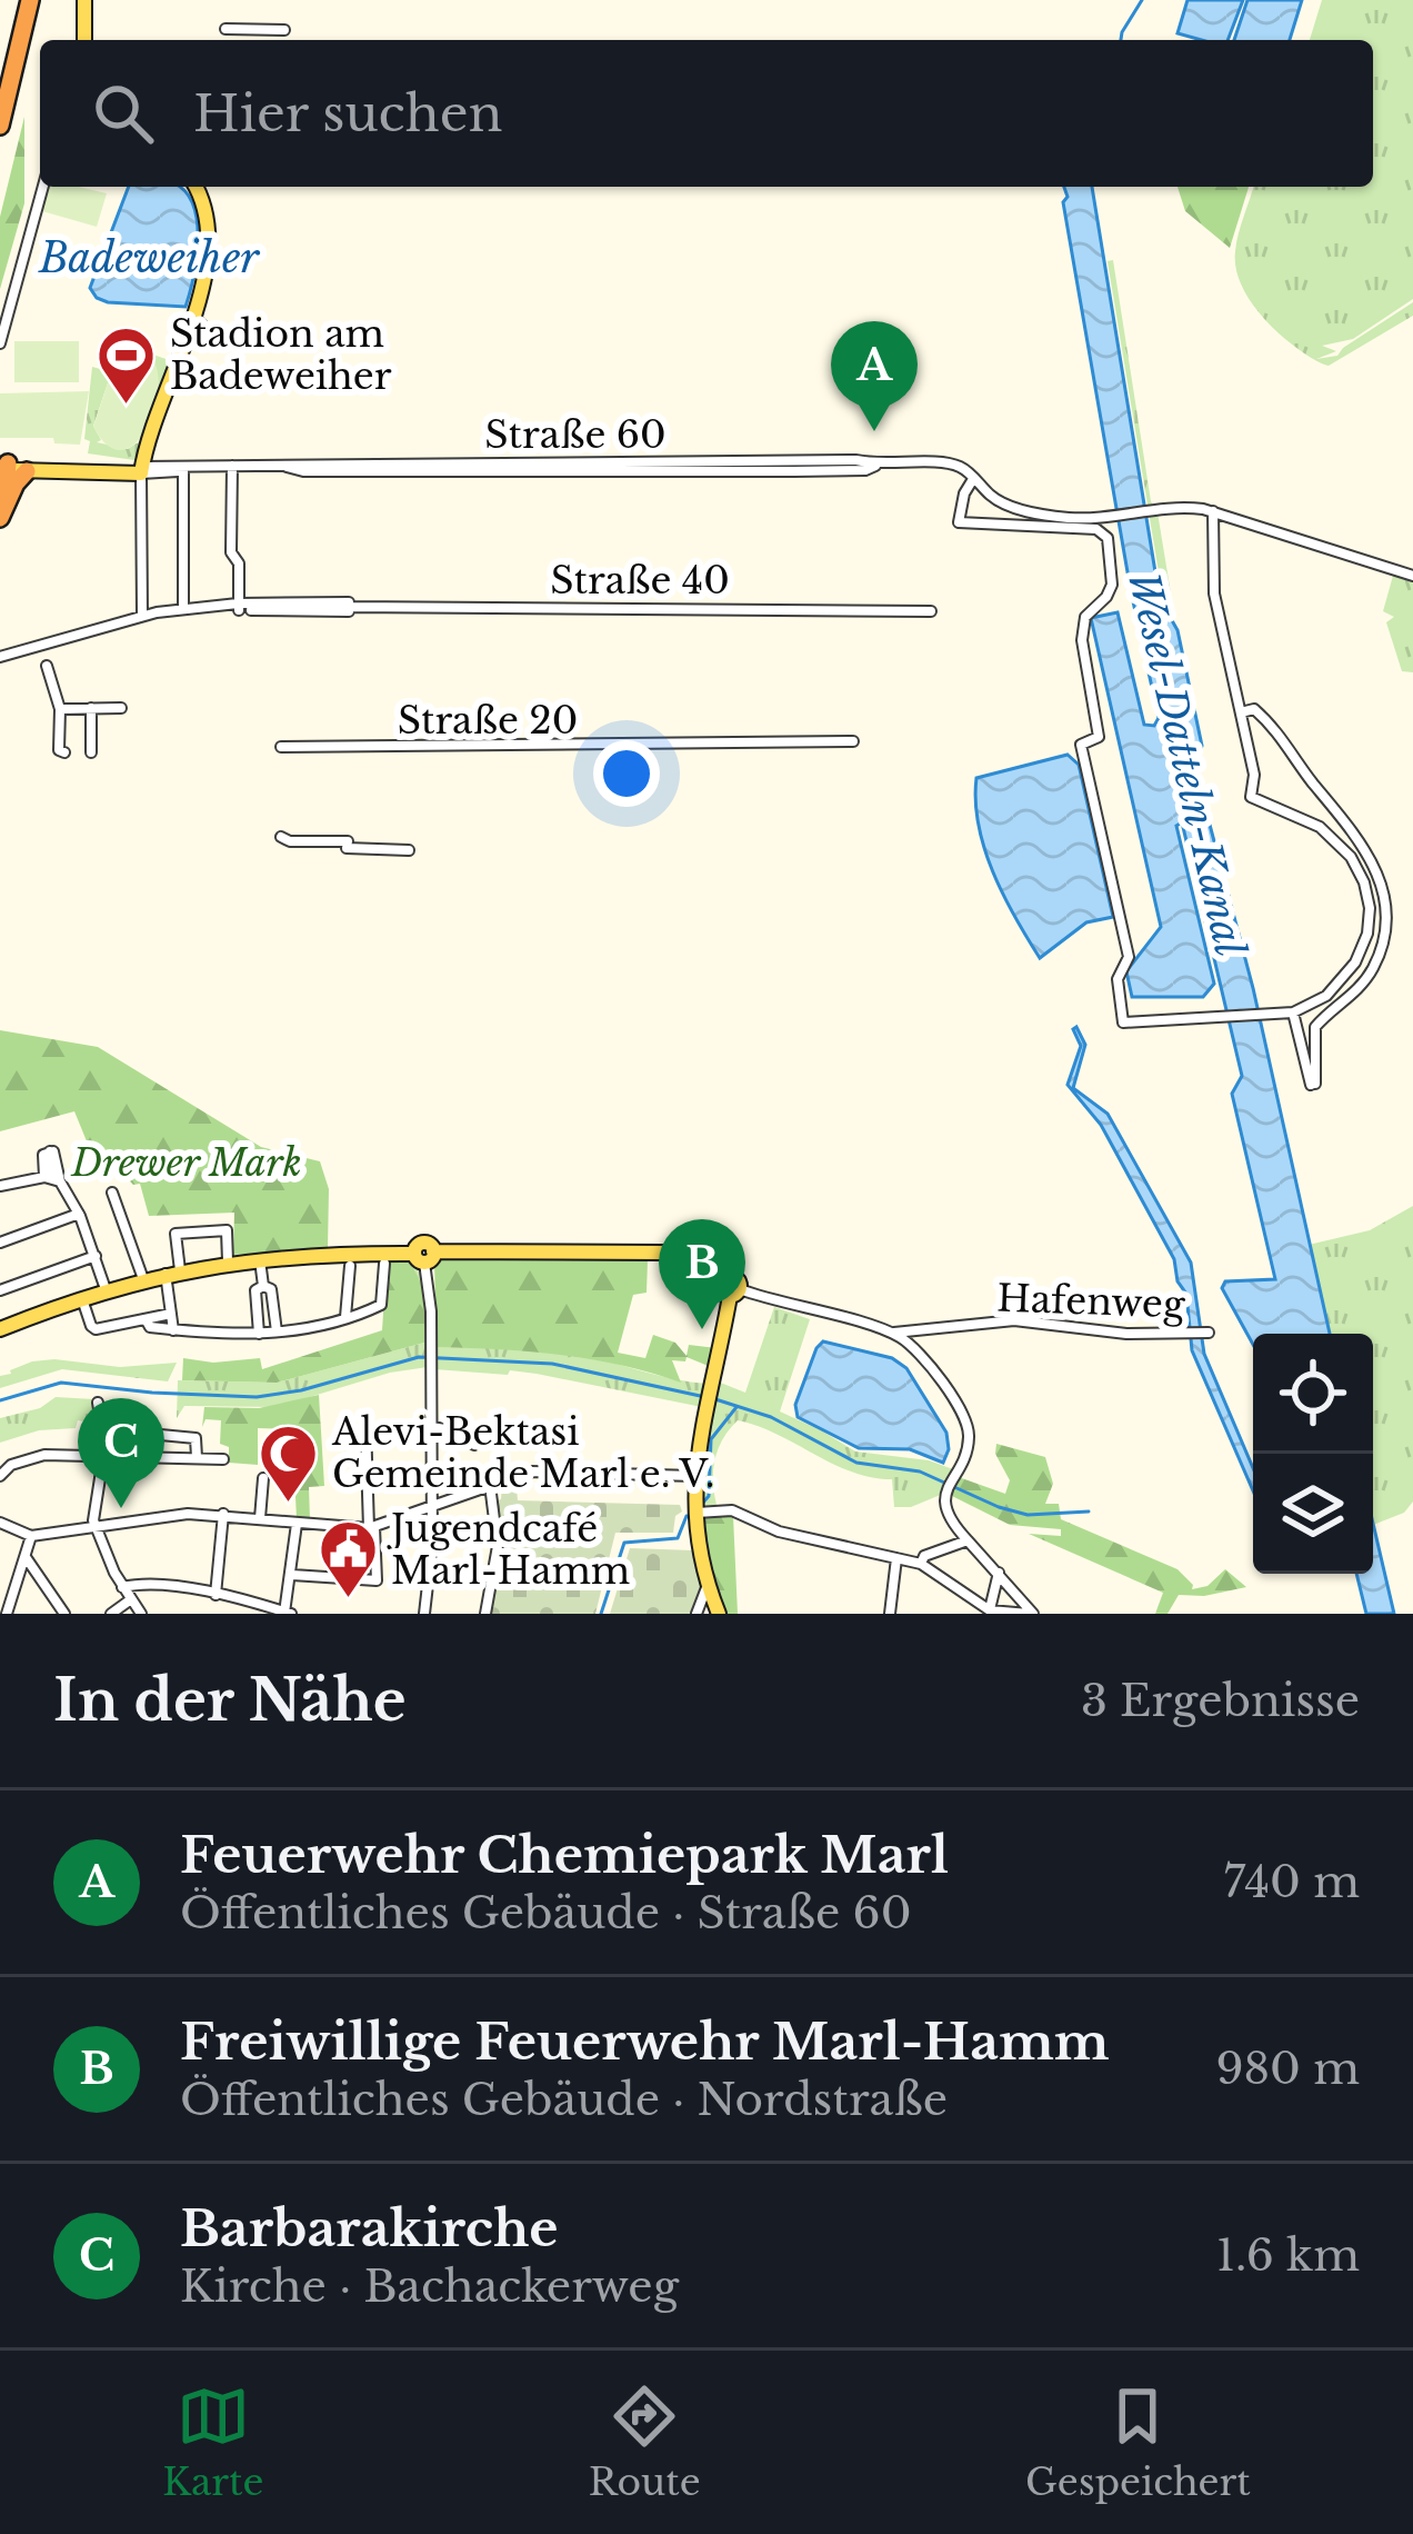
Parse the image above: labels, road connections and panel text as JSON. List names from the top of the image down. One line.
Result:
{"streets":{"street":["Straße 40","Straße 20","Hafenweg"]},"water":["Badeweiher","Wesel-Datteln-Kanal"],"parks":["Drewer Mark"],"places":{"sports":["Stadion am Badeweiher"],"mosque":["Alevi-Bektasi Gemeinde Marl e. V."],"public building":["Jugendcafé Marl-Hamm"]},"page":{"search":"Hier suchen","pins":["A","B","C"],"heading":["In der Nähe","3 Ergebnisse"],"list":[{"mark":"A","name":"Feuerwehr Chemiepark Marl","note":"Öffentliches Gebäude · Straße 60","value":"740 m"},{"mark":"B","name":"Freiwillige Feuerwehr Marl-Hamm","note":"Öffentliches Gebäude · Nordstraße","value":"980 m"},{"mark":"C","name":"Barbarakirche","note":"Kirche · Bachackerweg","value":"1.6 km"}],"nav":["Karte","Route","Gespeichert"]}}
